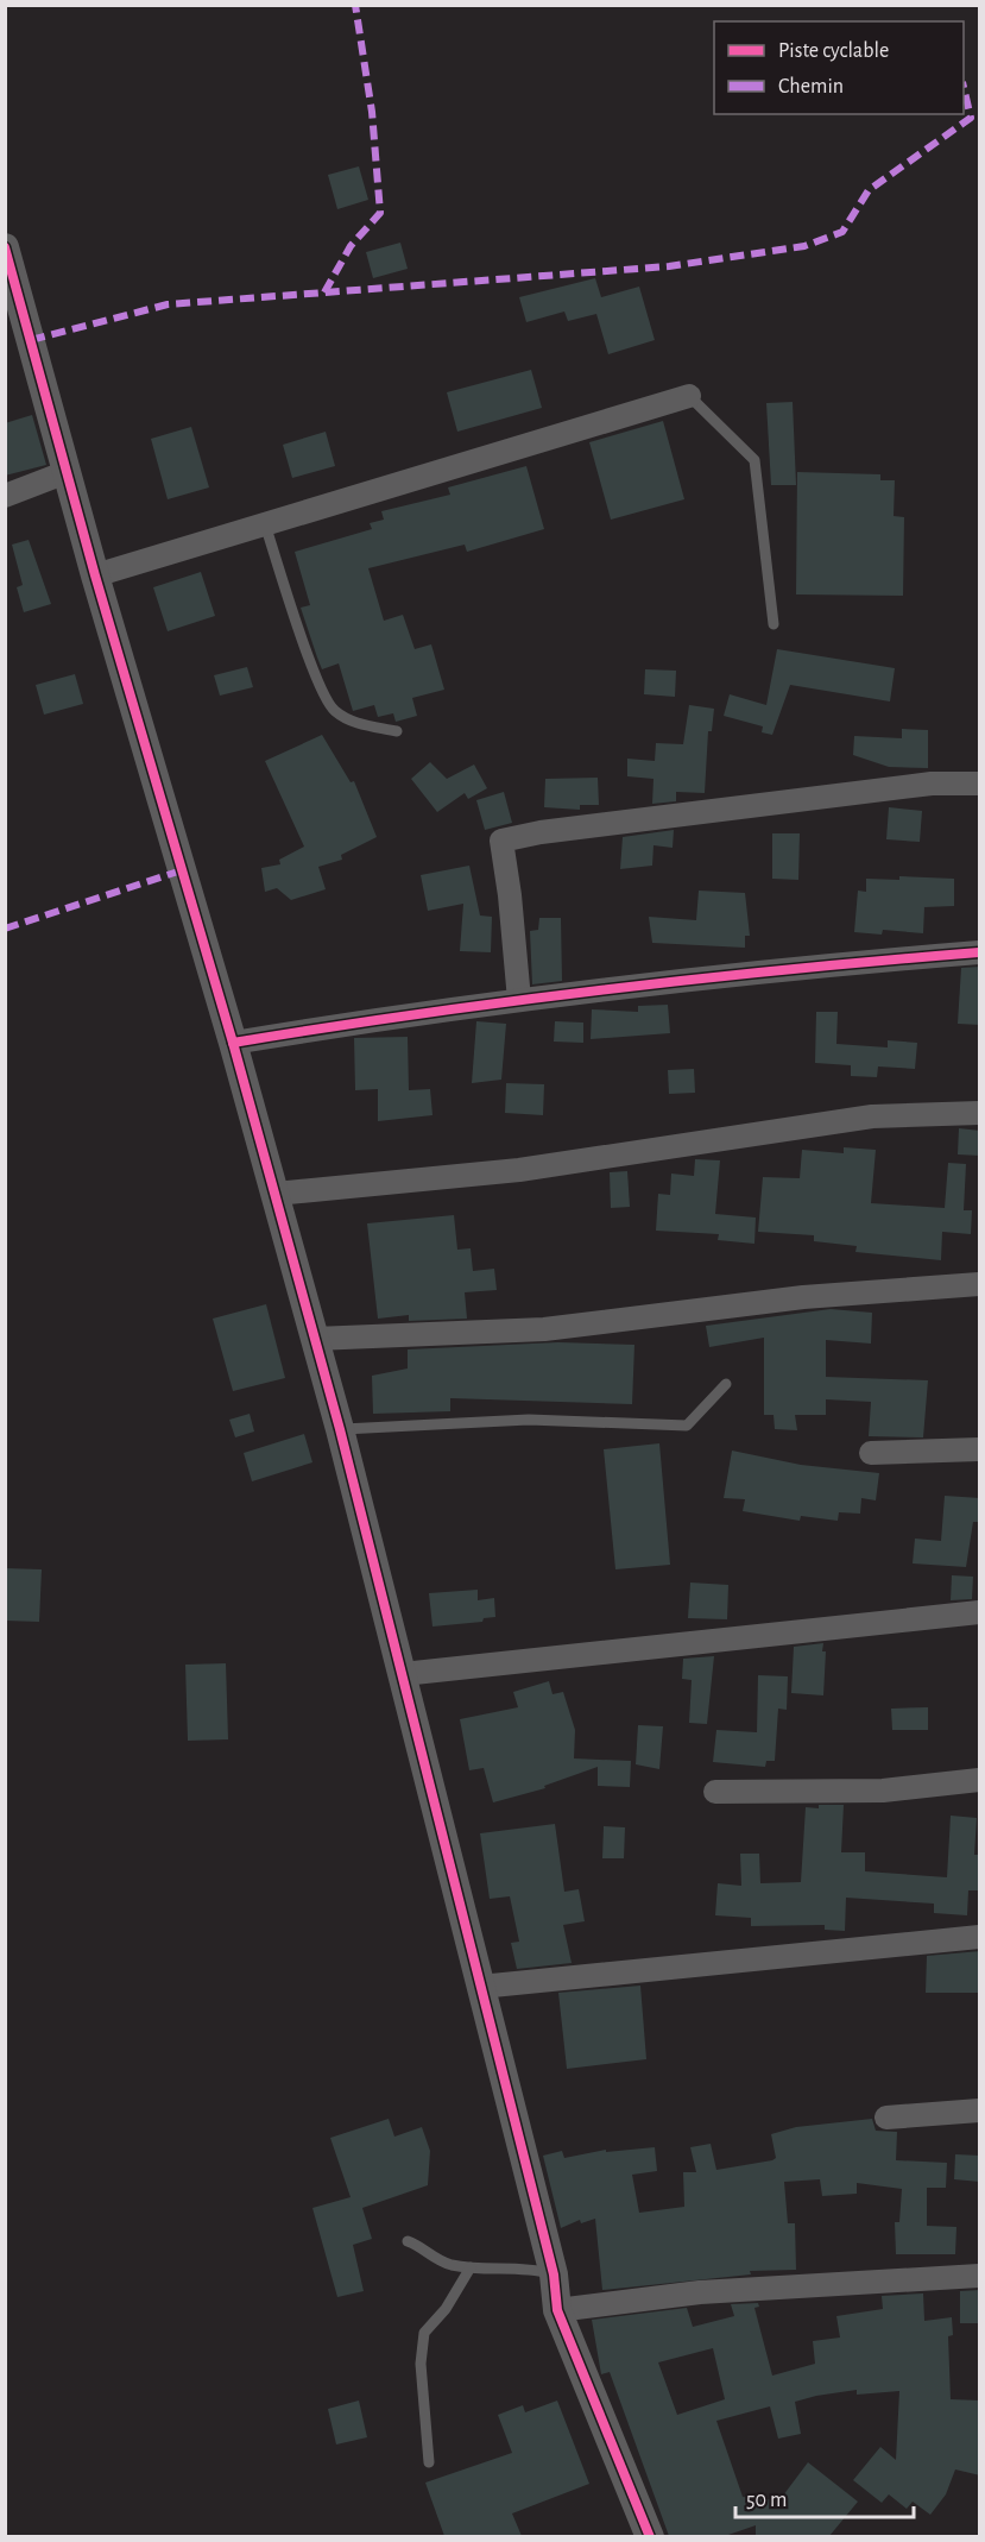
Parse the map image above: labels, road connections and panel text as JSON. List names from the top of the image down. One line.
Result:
{"legend":["Piste cyclable","Chemin"],"scale_bar":"50 m"}
